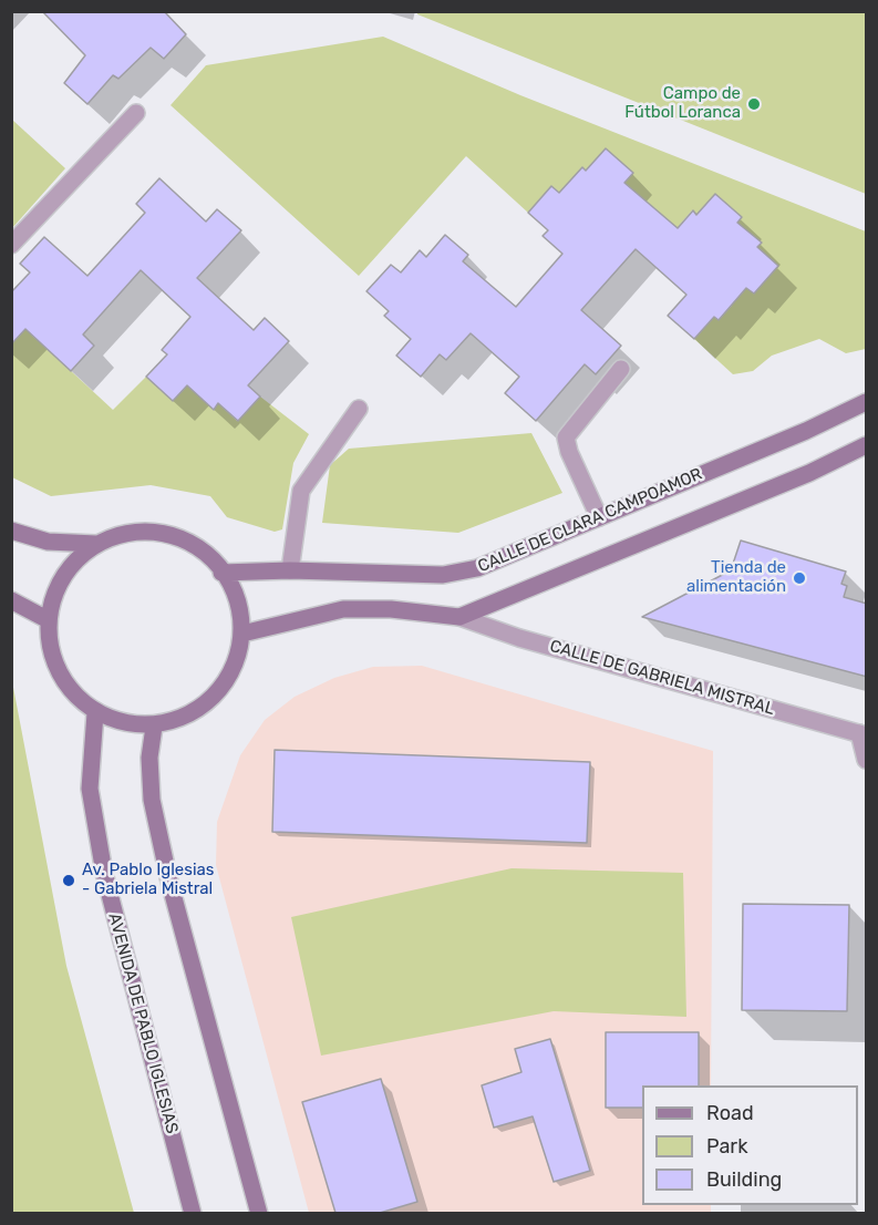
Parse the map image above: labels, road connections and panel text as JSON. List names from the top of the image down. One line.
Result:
{"streets":{"main road":["CALLE DE CLARA CAMPOAMOR","AVENIDA DE PABLO IGLESIAS"],"street":["CALLE DE GABRIELA MISTRAL"]},"crossings":[["CALLE DE CLARA CAMPOAMOR","AVENIDA DE PABLO IGLESIAS"]],"places":["Campo de Fútbol Loranca","Tienda de alimentación","Av. Pablo Iglesias - Gabriela Mistral"],"legend":["Road","Park","Building"]}
